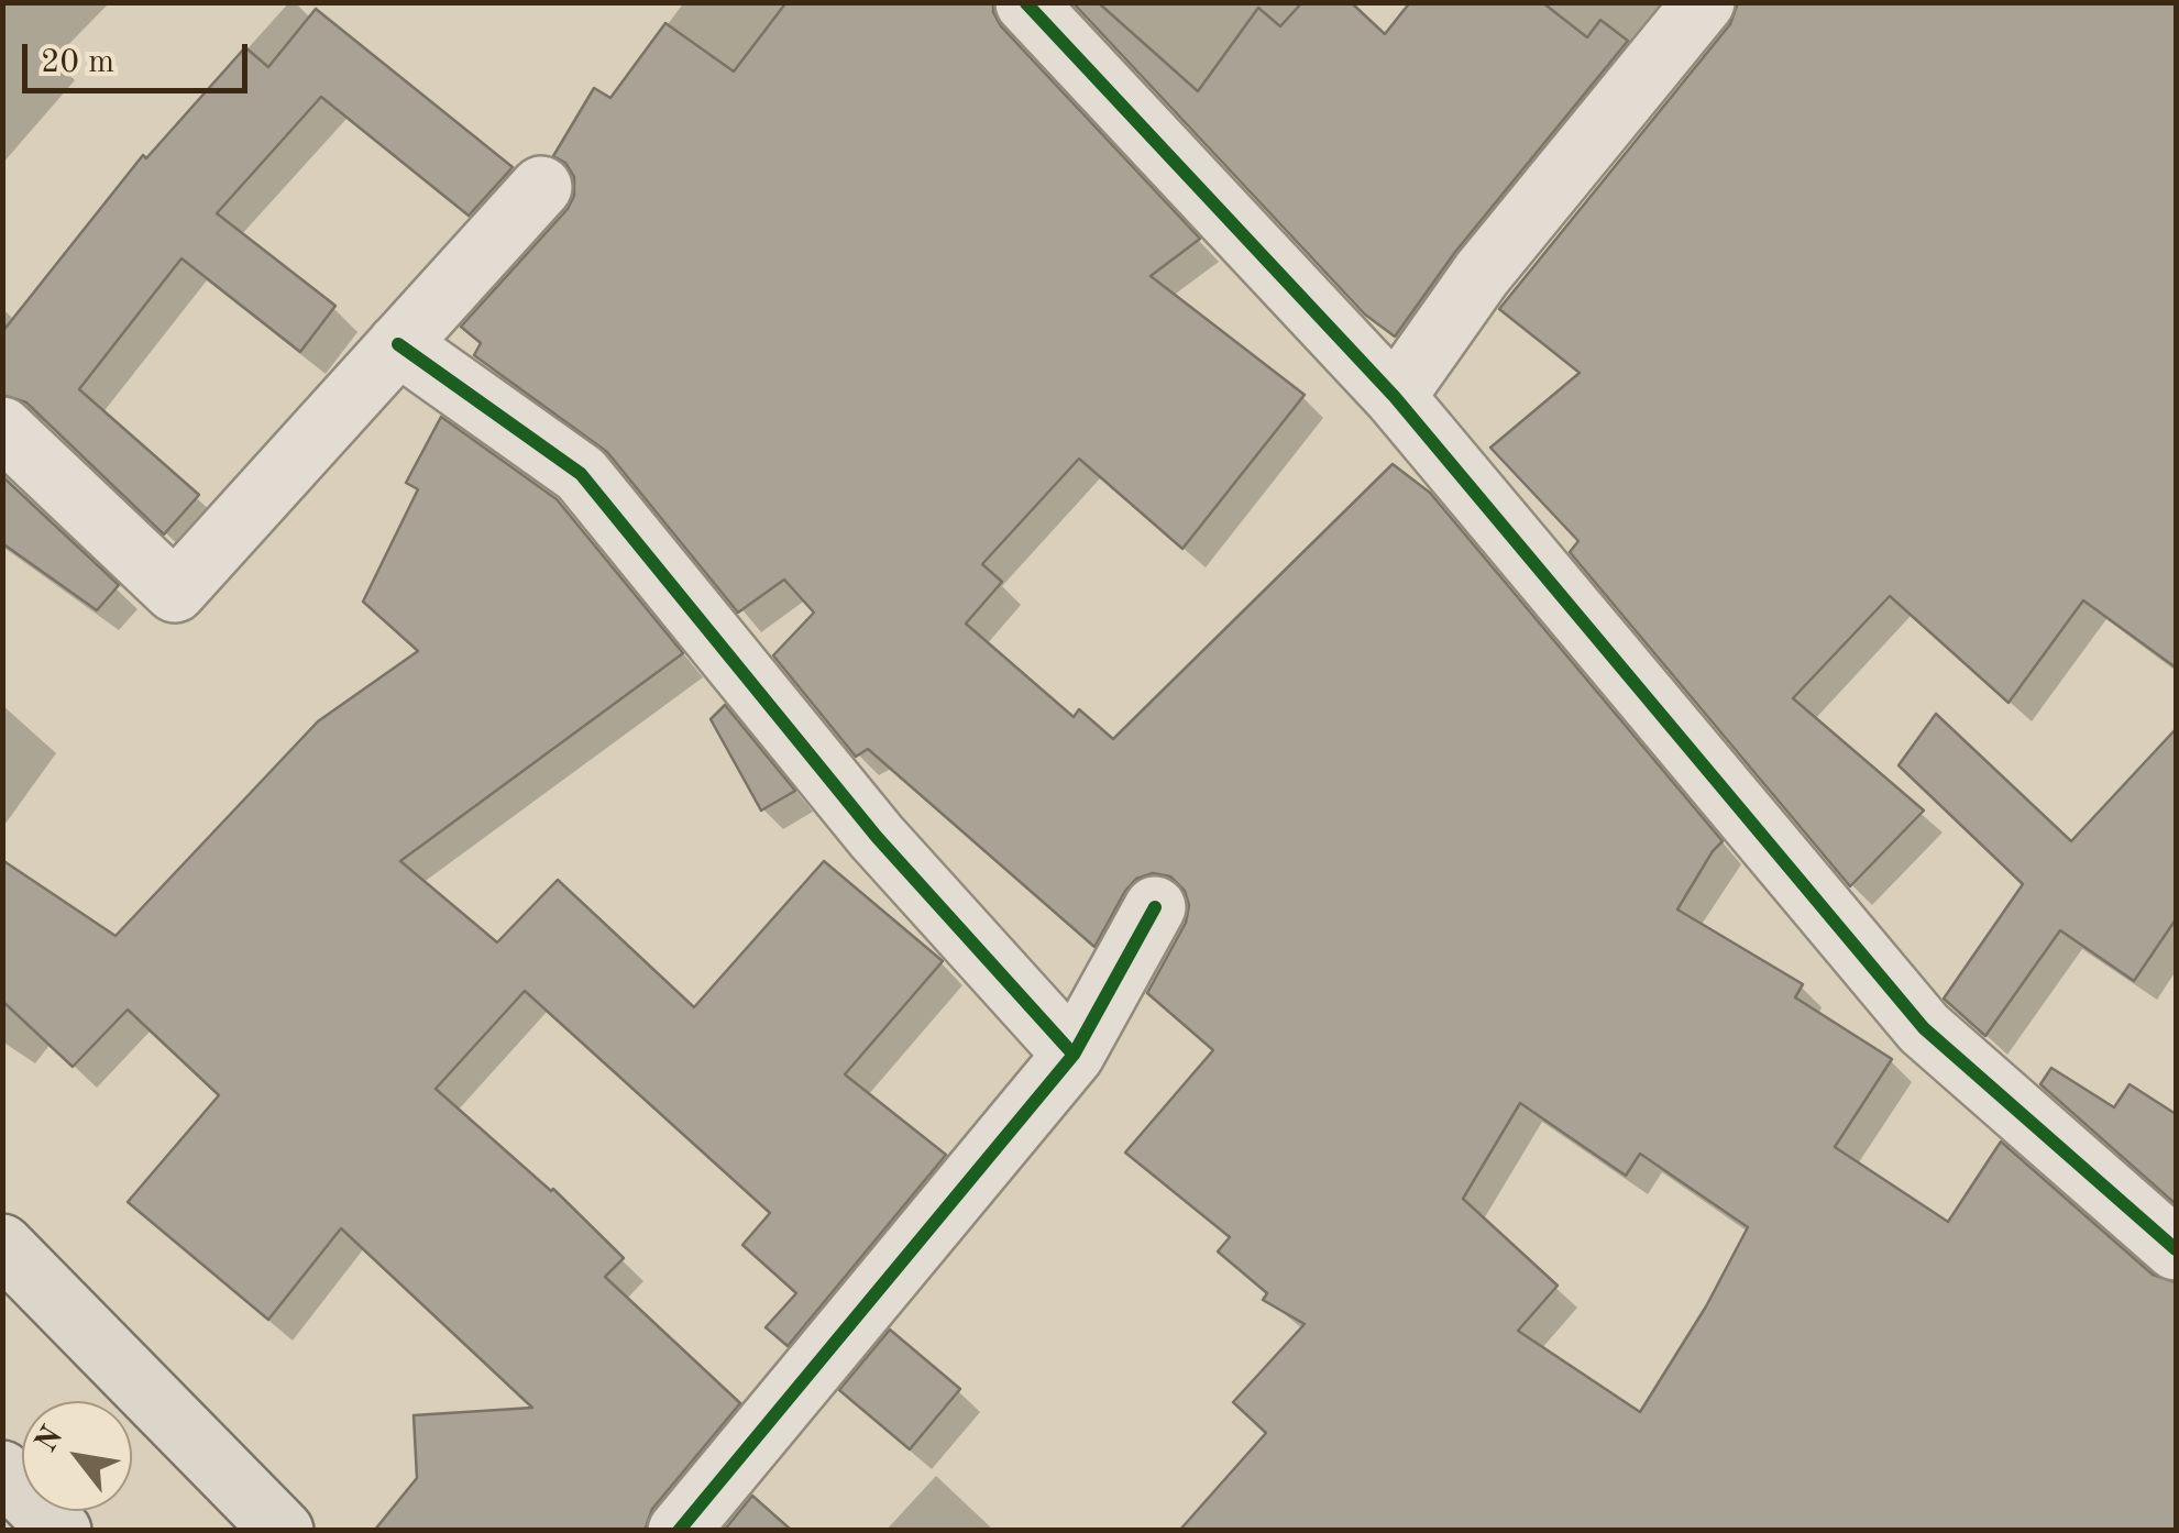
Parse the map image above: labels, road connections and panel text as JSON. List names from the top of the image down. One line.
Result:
{"scale_bar":"20 m","north":"top left"}
